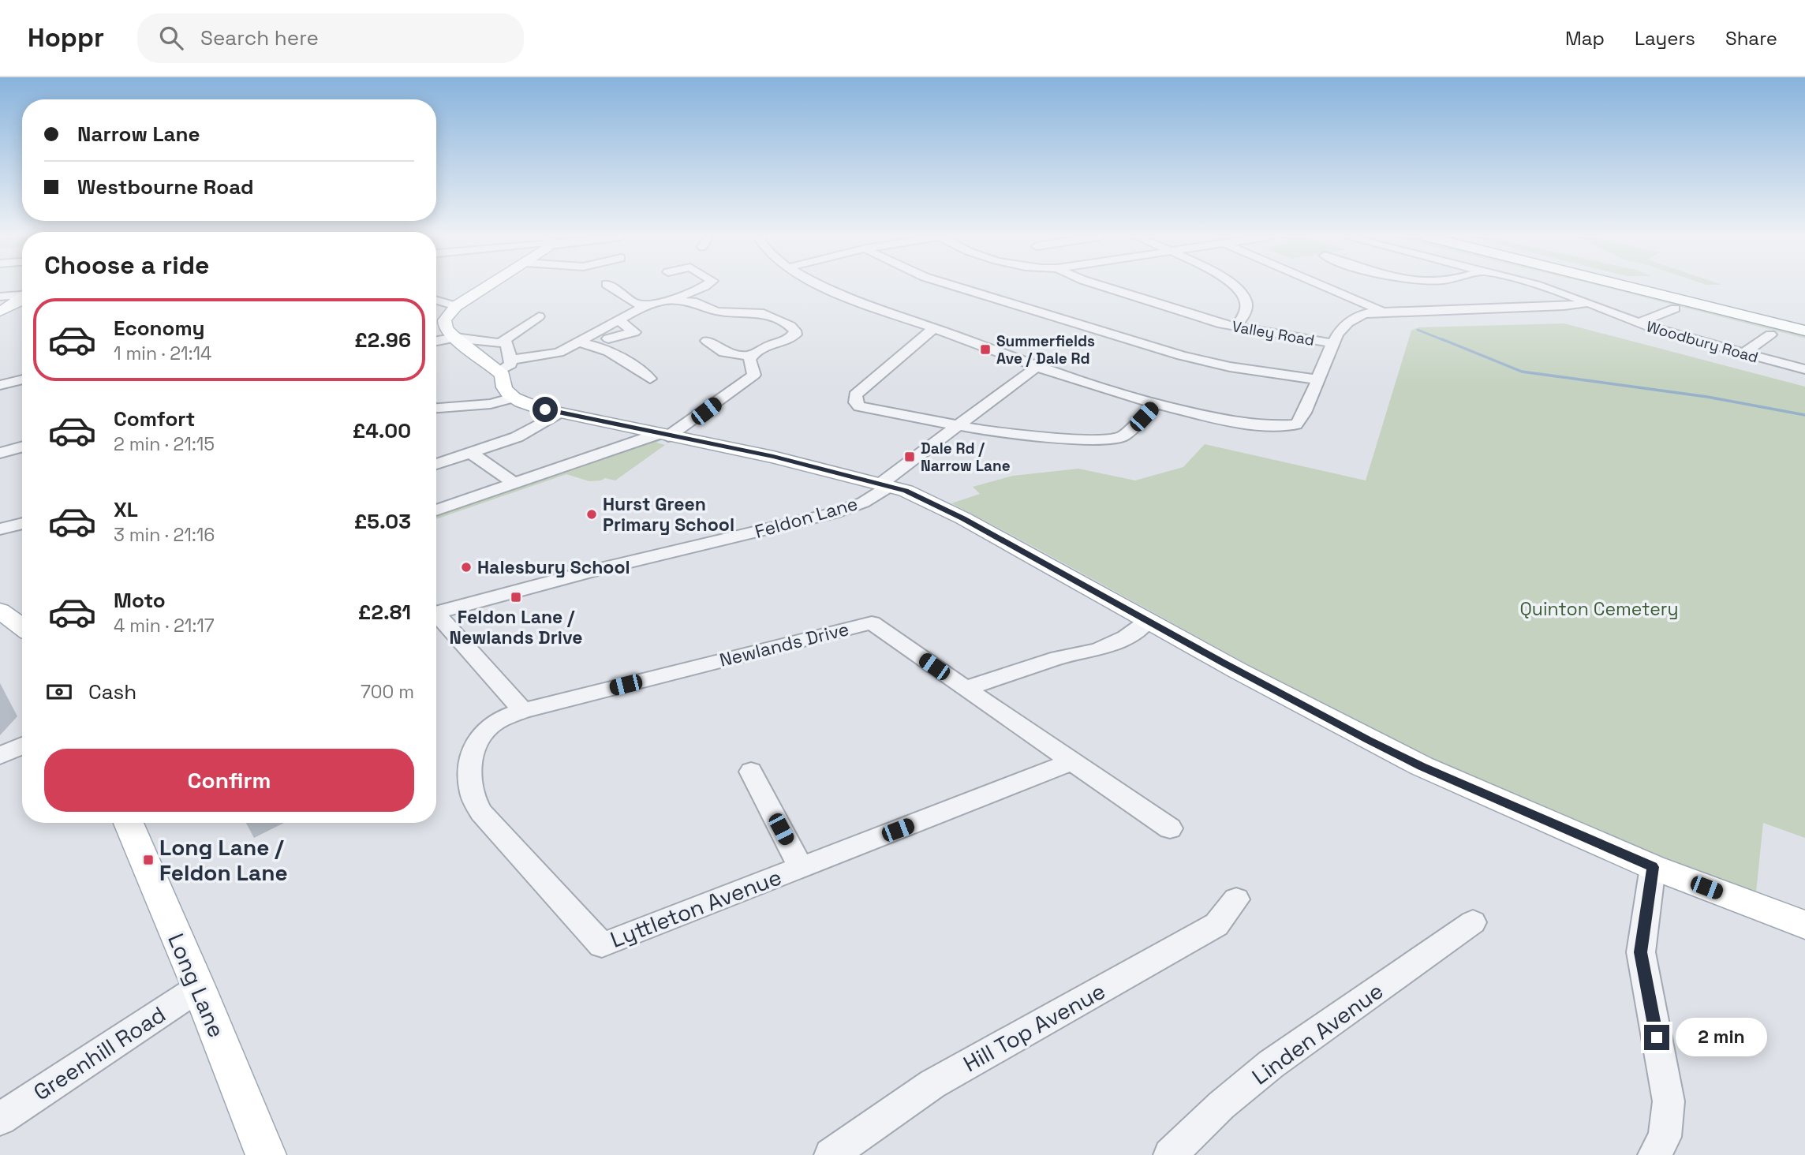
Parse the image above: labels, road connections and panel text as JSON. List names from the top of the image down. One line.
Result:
{"streets":{"main road":["Long Lane"],"street":["Valley Road","Woodbury Road","Feldon Lane","Newlands Drive","Lyttleton Avenue","Hill Top Avenue","Linden Avenue","Greenhill Road"]},"crossings":[["Newlands Drive","Lyttleton Avenue"],["Long Lane","Greenhill Road"]],"parks":["Quinton Cemetery"],"places":{"transit":["Summerfields Ave / Dale Rd","Dale Rd / Narrow Lane","Feldon Lane / Newlands Drive","Long Lane / Feldon Lane"],"other":["Hurst Green Primary School","Halesbury School"]},"page":{"header":"Hoppr","search":"Search here","nav":["Map","Layers","Share"],"banner":["Narrow Lane","Westbourne Road"],"heading":"Choose a ride","list":[{"name":"Economy","note":"1 min · 21:14","value":"£2.96"},{"name":"Comfort","note":"2 min · 21:15","value":"£4.00"},{"name":"XL","note":"3 min · 21:16","value":"£5.03"},{"name":"Moto","note":"4 min · 21:17","value":"£2.81"}],"pay":["Cash","700 m"],"buttons":"Confirm","bubble":"2 min"}}
